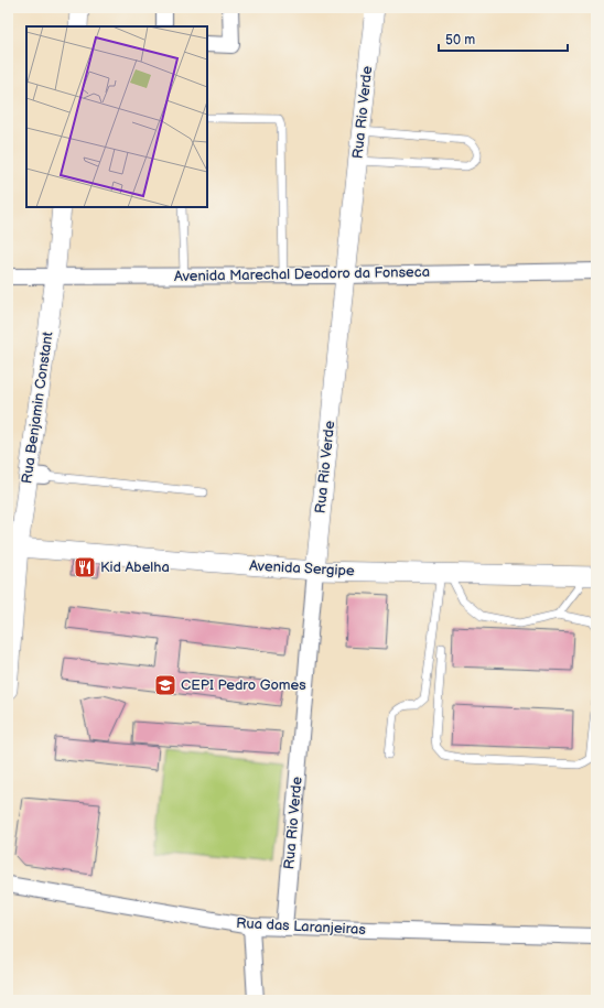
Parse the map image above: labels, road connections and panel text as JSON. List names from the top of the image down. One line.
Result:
{"streets":{"street":["Rua Rio Verde","Avenida Marechal Deodoro da Fonseca","Rua Benjamin Constant","Avenida Sergipe","Rua das Laranjeiras"]},"crossings":[["Rua Rio Verde","Avenida Marechal Deodoro da Fonseca"],["Rua Rio Verde","Avenida Sergipe"],["Rua Rio Verde","Rua das Laranjeiras"],["Avenida Marechal Deodoro da Fonseca","Rua Benjamin Constant"],["Rua Benjamin Constant","Avenida Sergipe"]],"places":{"restaurant":["Kid Abelha"],"school or university":["CEPI Pedro Gomes"]},"scale_bar":"50 m"}
